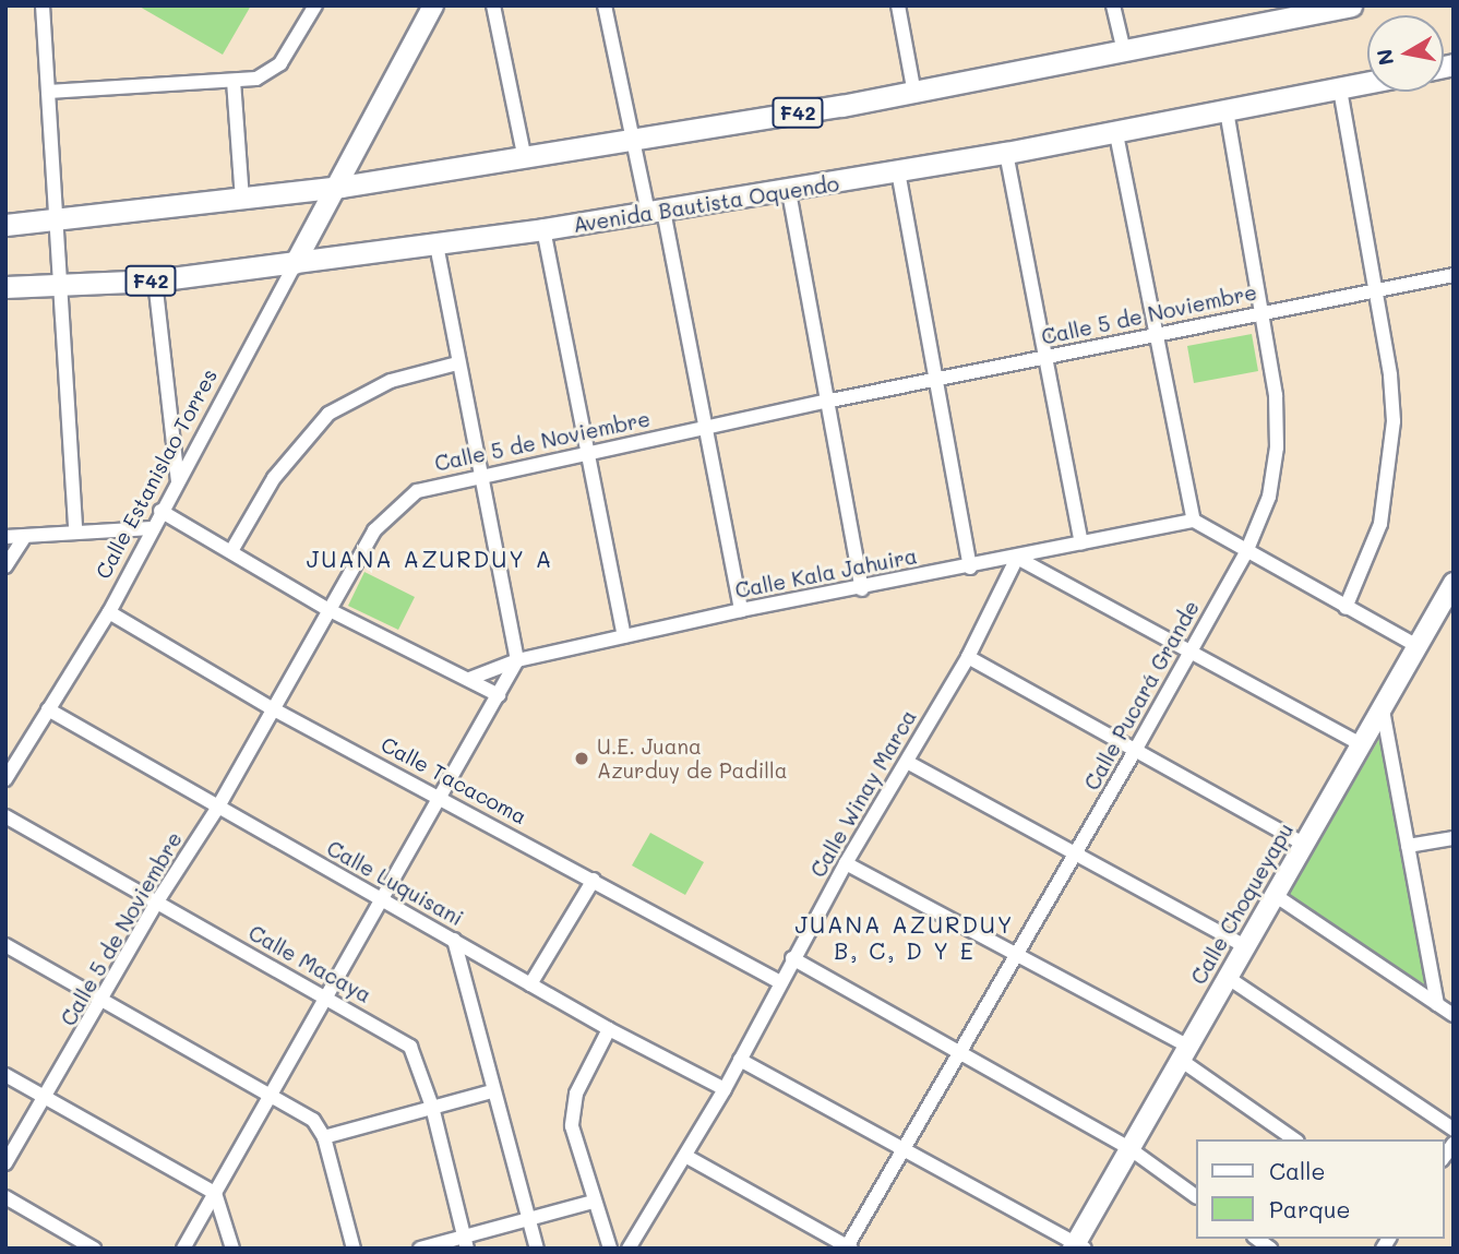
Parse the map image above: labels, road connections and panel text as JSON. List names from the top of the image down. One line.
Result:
{"streets":{"main road":["F42","Avenida Bautista Oquendo"],"street":["Calle 5 de Noviembre","Calle Estanislao Torres","Calle Kala Jahuira","Calle Pucará Grande","Calle Tacacoma","Calle Winay Marca","Calle Luquisani","Calle Choqueyapu","Calle Macaya"]},"crossings":[["F42","Calle Estanislao Torres"],["Avenida Bautista Oquendo","Calle Estanislao Torres"],["Avenida Bautista Oquendo","Calle Pucará Grande"],["Calle 5 de Noviembre","Calle Pucará Grande"],["Calle 5 de Noviembre","Calle Tacacoma"],["Calle 5 de Noviembre","Calle Luquisani"],["Calle 5 de Noviembre","Calle Macaya"],["Calle Estanislao Torres","Calle Tacacoma"],["Calle Estanislao Torres","Calle Luquisani"],["Calle Kala Jahuira","Calle Winay Marca"],["Calle Tacacoma","Calle Winay Marca"],["Calle Winay Marca","Calle Luquisani"]],"districts":["JUANA AZURDUY A","JUANA AZURDUY B, C, D Y E"],"places":["U.E. Juana Azurduy de Padilla"],"legend":["Calle","Parque"],"north":"left"}
